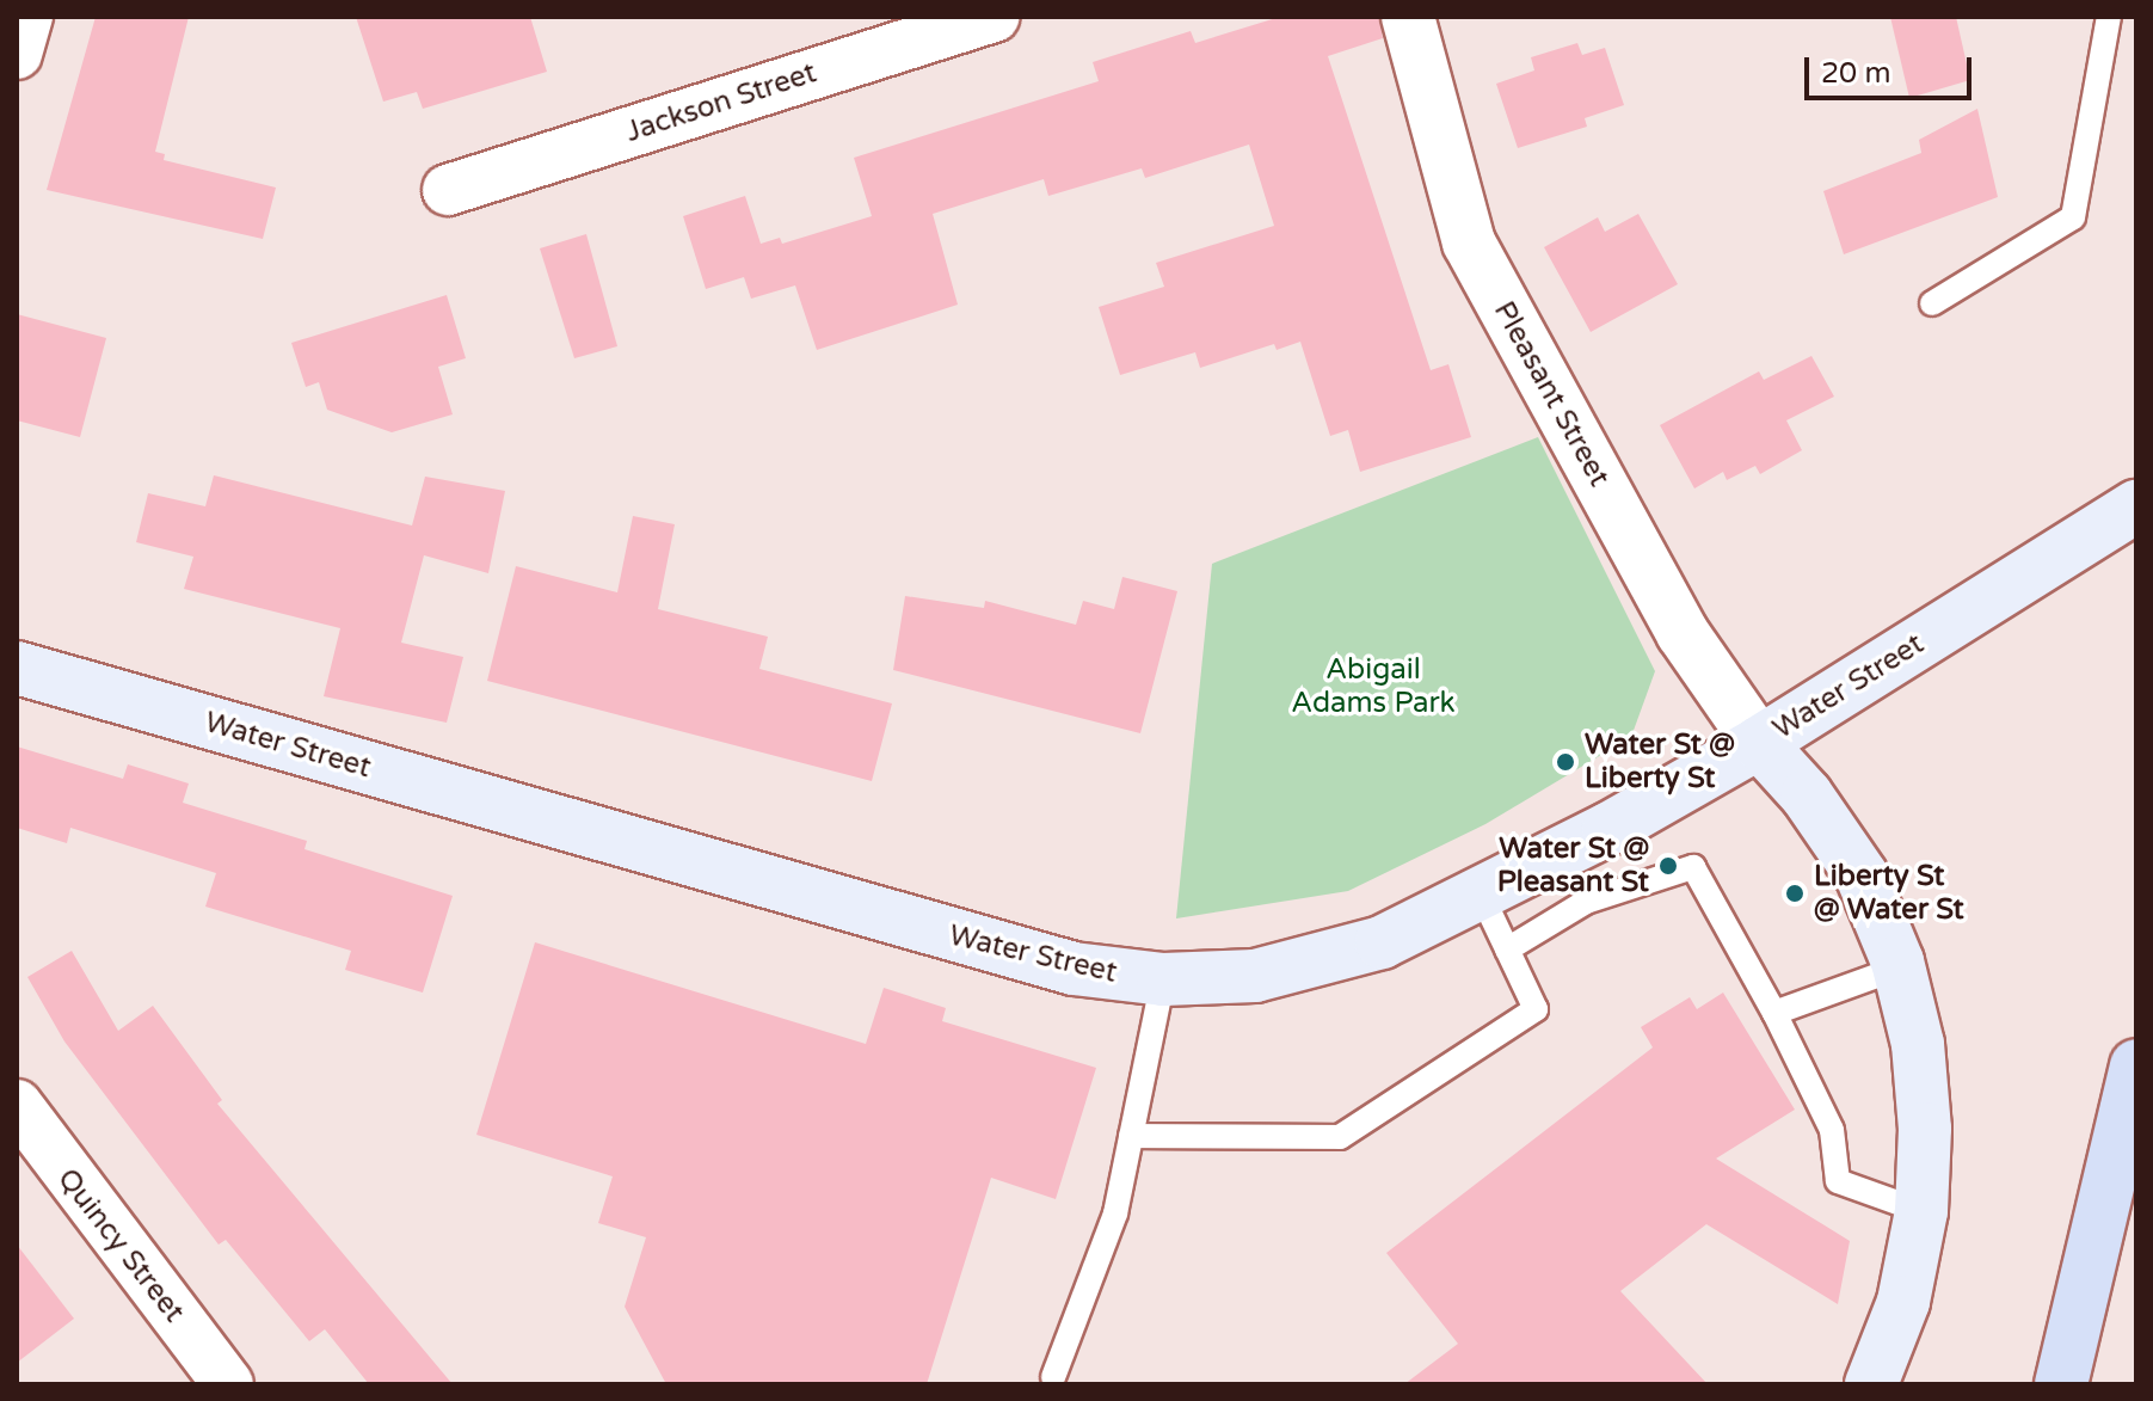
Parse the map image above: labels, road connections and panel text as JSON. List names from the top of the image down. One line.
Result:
{"streets":{"main road":["Water Street"],"street":["Jackson Street","Pleasant Street","Quincy Street"]},"crossings":[["Pleasant Street","Water Street"]],"parks":["Abigail Adams Park"],"places":["Water St @ Liberty St","Water St @ Pleasant St","Liberty St @ Water St"],"scale_bar":"20 m"}
